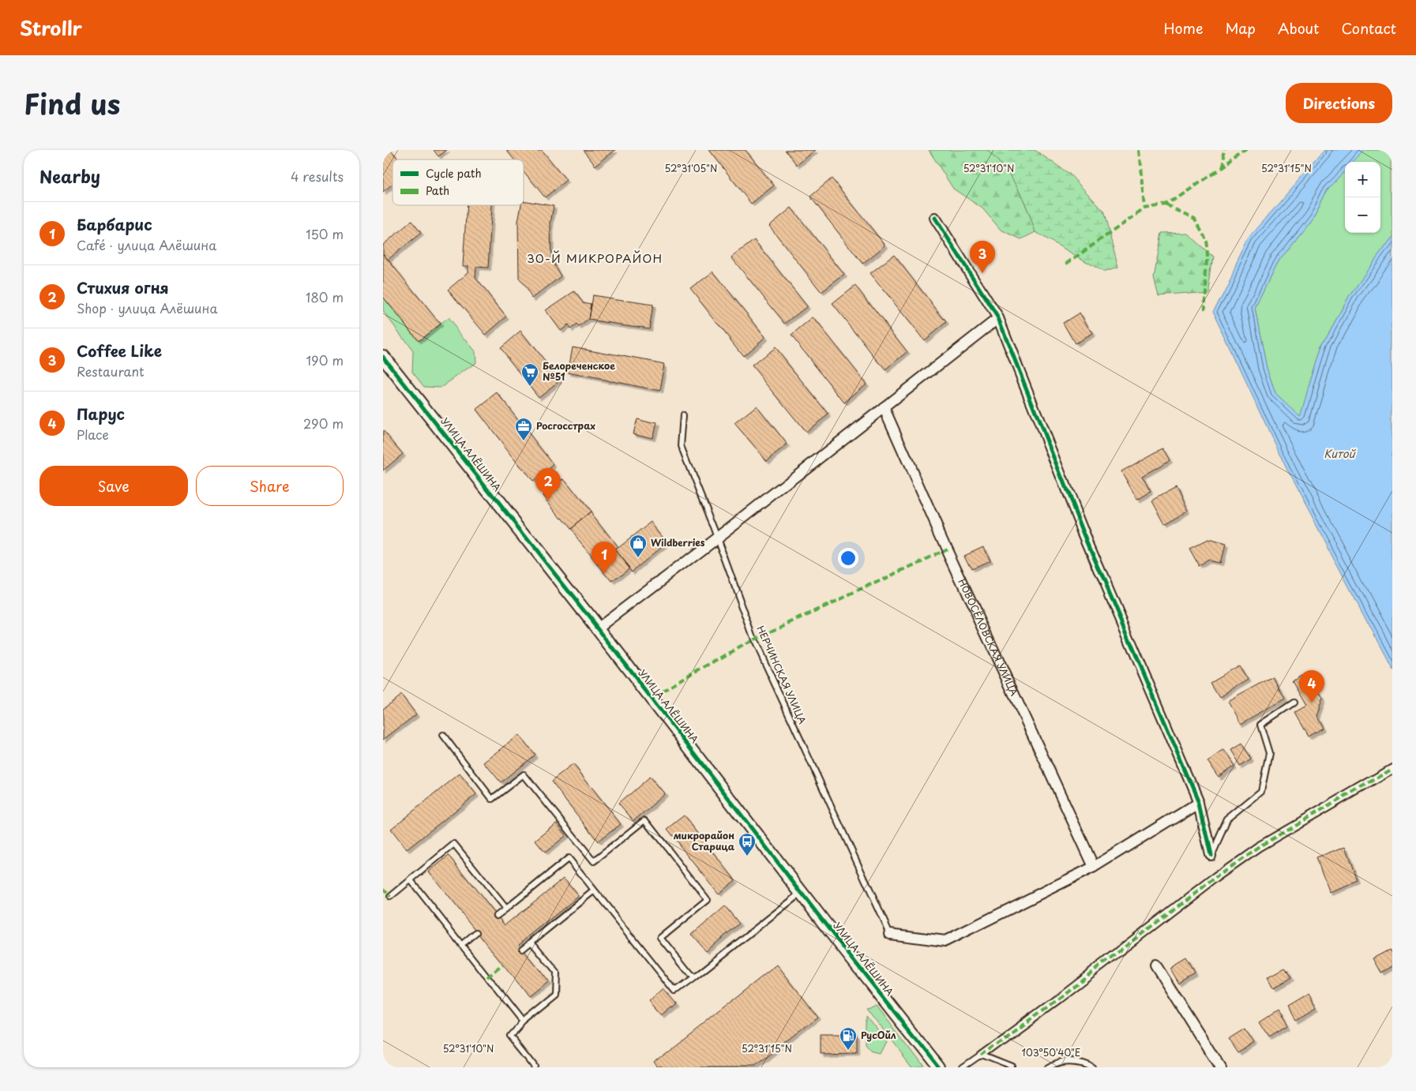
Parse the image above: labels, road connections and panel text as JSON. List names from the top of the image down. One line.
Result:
{"streets":{"street":["УЛИЦА АЛЁШИНА","НОВОСЁЛОВСКАЯ УЛИЦА"],"lane":["НЕРЧИНСКАЯ УЛИЦА"]},"districts":["30-Й МИКРОРАЙОН"],"water":["Китой"],"places":{"supermarket":["Белореченское №51"],"office":["Росгосстрах"],"shop":["Wildberries"],"bus stop":["микрорайон Старица"],"fuel station":["РусОйл"]},"legend":["Cycle path","Path"],"page":{"header":"Strollr","nav":["Home","Map","About","Contact"],"title":"Find us","buttons":["Directions",["Save","Share"]],"heading":["Nearby","4 results"],"map_buttons":["+","−"],"list":[{"mark":"1","name":"Барбарис","note":"Café · улица Алёшина","value":"150 m"},{"mark":"2","name":"Стихия огня","note":"Shop · улица Алёшина","value":"180 m"},{"mark":"3","name":"Coffee Like","note":"Restaurant","value":"190 m"},{"mark":"4","name":"Парус","note":"Place","value":"290 m"}],"pins":["3","2","1","4"]},"coordinates":["52°31'05\"N","52°31'10\"N","52°31'15\"N","103°50'40\"E"]}
